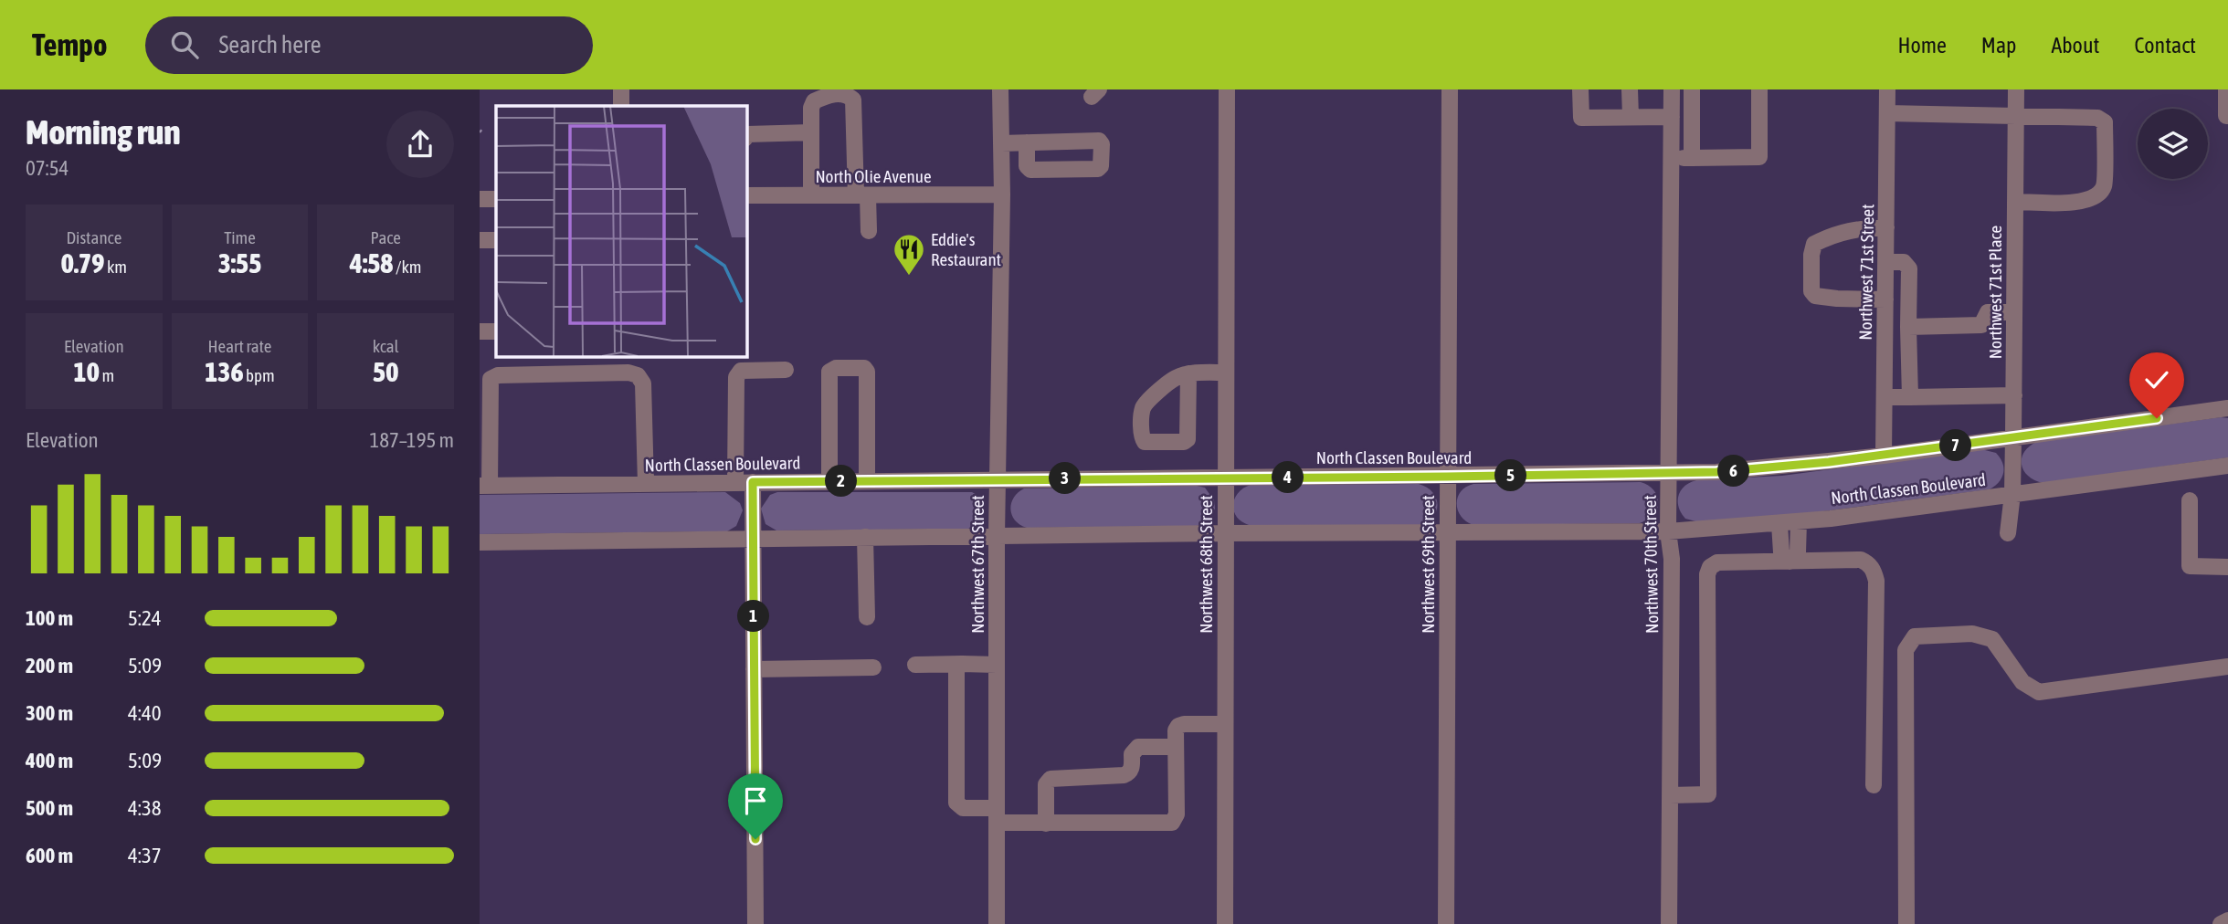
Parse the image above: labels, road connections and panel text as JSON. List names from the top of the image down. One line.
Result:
{"streets":{"street":["North Olie Avenue","Northwest 71st Street","Northwest 71st Place","North Classen Boulevard","Northwest 67th Street","Northwest 68th Street","Northwest 69th Street","Northwest 70th Street"]},"crossings":[["North Olie Avenue","Northwest 67th Street"],["Northwest 71st Street","North Classen Boulevard"],["Northwest 71st Place","North Classen Boulevard"],["North Classen Boulevard","Northwest 67th Street"],["North Classen Boulevard","Northwest 68th Street"],["North Classen Boulevard","Northwest 69th Street"],["North Classen Boulevard","Northwest 70th Street"]],"places":{"restaurant":["Eddie's Restaurant"]},"page":{"header":"Tempo","search":"Search here","nav":["Home","Map","About","Contact"],"heading":["Morning run","07:54"],"stats":[["Distance","0.79 km"],["Time","3:55"],["Pace","4:58 /km"],["Elevation","10 m"],["Heart rate","136 bpm"],["kcal","50"]],"chart":["Elevation","187–195 m"],"pins":["7","6","5","4","3","2","1"],"list":[{"name":"100 m","note":"5:24"},{"name":"200 m","note":"5:09"},{"name":"300 m","note":"4:40"},{"name":"400 m","note":"5:09"},{"name":"500 m","note":"4:38"},{"name":"600 m","note":"4:37"}]}}
